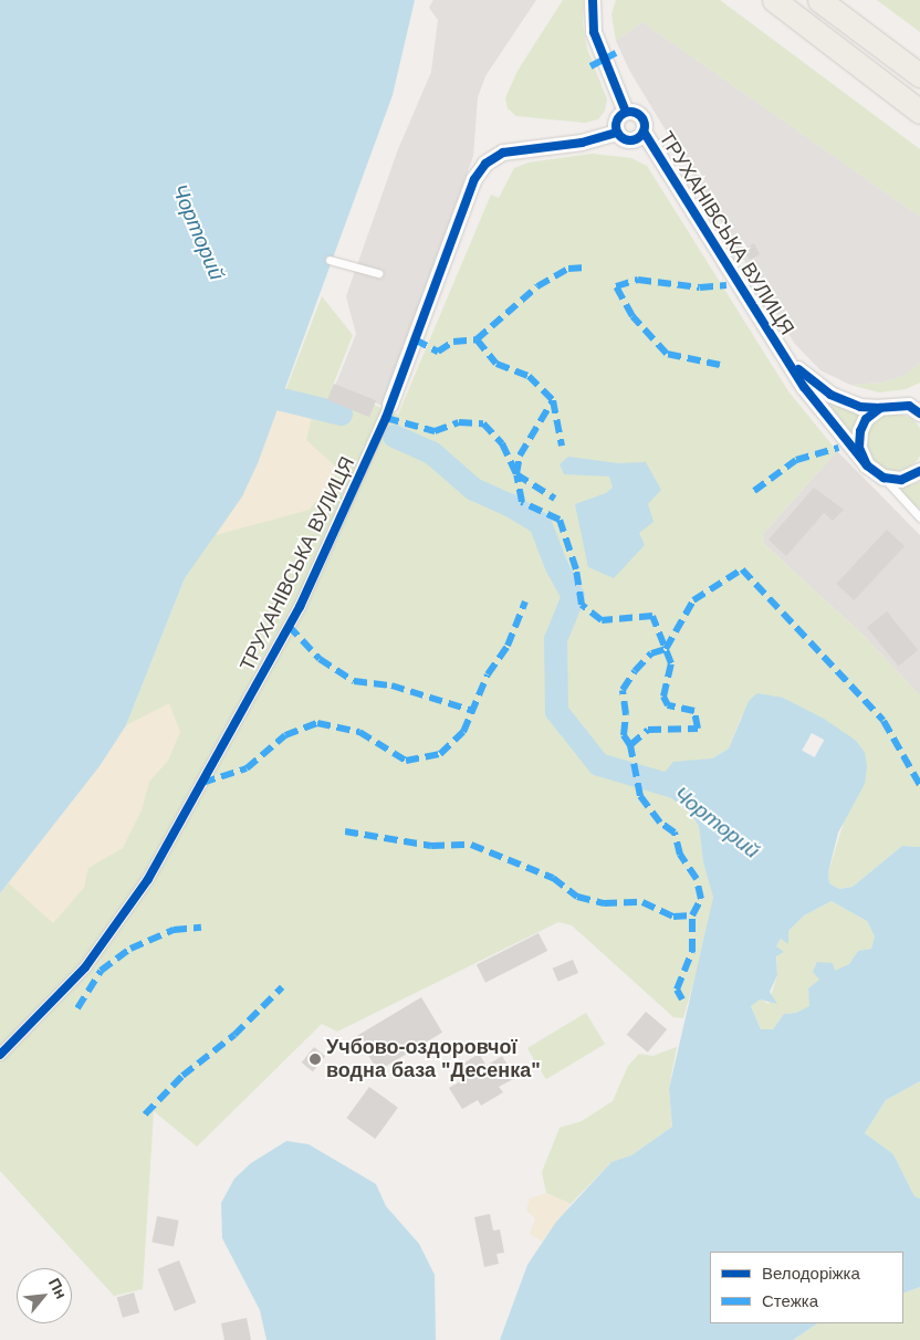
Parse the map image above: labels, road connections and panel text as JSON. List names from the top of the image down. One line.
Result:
{"streets":{"street":["ТРУХАНІВСЬКА ВУЛИЦЯ"]},"water":["Чорторий"],"places":["Учбово-оздоровчої водна база \"Десенка\""],"legend":["Велодоріжка","Стежка"],"north":"top right"}
